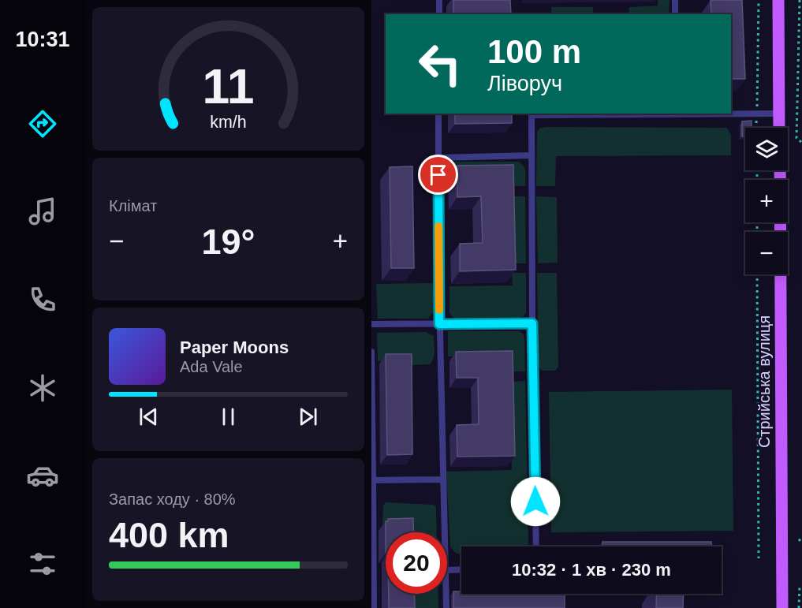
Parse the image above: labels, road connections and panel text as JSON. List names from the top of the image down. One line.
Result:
{"streets":{"main road":["Стрийська вулиця"]},"page":{"tabs":"10:31","turn":["100 m","Ліворуч"],"map_buttons":["+","−"],"tile":["Клімат",["Запас ходу · 80%","400 km"]],"heat":["−","19°","+"],"song":["Paper Moons","Ada Vale"],"limit":"20","trip":"10:32 · 1 хв · 230 m","gauge":["11","km/h"]}}
